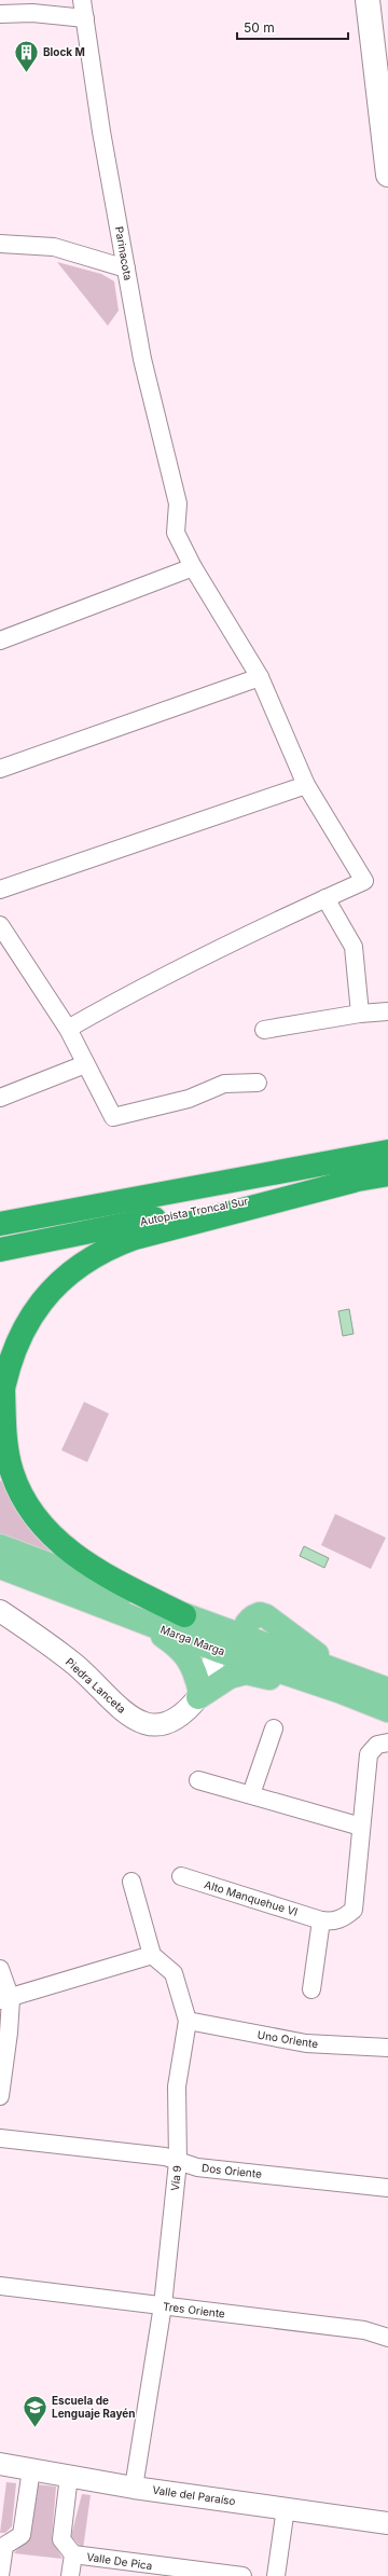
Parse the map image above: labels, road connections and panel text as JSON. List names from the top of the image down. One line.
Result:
{"streets":{"highway":["Autopista Troncal Sur"],"main road":["Marga Marga"],"street":["Parinacota","Piedra Lanceta","Alto Manquehue VI","Uno Oriente","Dos Oriente","Vía 9","Tres Oriente","Valle del Paraíso","Valle De Pica"]},"crossings":[["Marga Marga","Piedra Lanceta"],["Uno Oriente","Vía 9"],["Dos Oriente","Vía 9"],["Vía 9","Tres Oriente"],["Vía 9","Valle del Paraíso"]],"places":{"building":["Block M"],"school or university":["Escuela de Lenguaje Rayén"]},"scale_bar":"50 m"}
